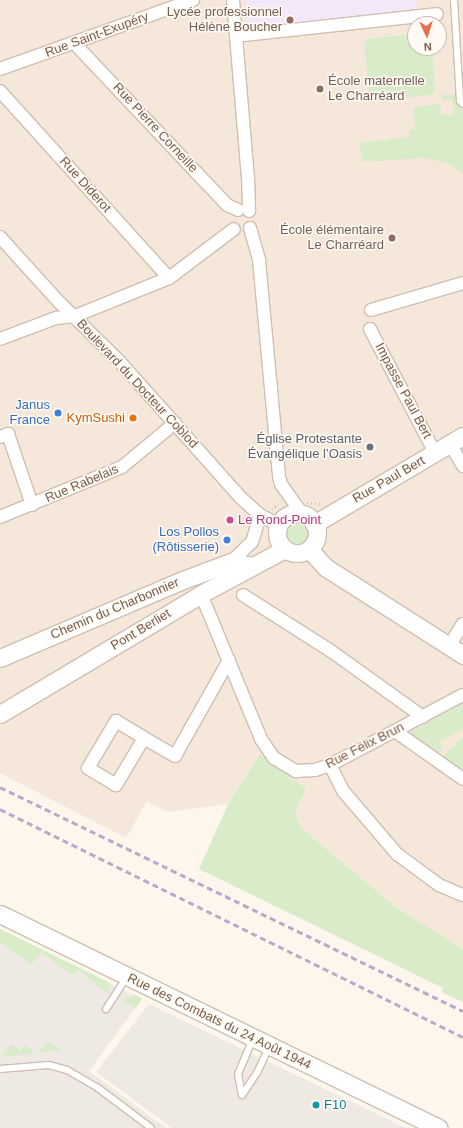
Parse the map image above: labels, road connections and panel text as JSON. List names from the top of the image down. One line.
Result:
{"streets":{"street":["Rue Saint-Exupéry","Rue Pierre Corneille","Rue Diderot","Boulevard du Docteur Coblod","Impasse Paul Bert","Rue Paul Bert","Rue Rabelais","Chemin du Charbonnier","Pont Berliet","Rue Félix Brun","Rue des Combats du 24 Août 1944"]},"crossings":[["Rue Saint-Exupéry","Rue Pierre Corneille"],["Boulevard du Docteur Coblod","Rue Rabelais"],["Boulevard du Docteur Coblod","Chemin du Charbonnier"],["Impasse Paul Bert","Rue Paul Bert"],["Pont Berliet","Rue Félix Brun"]],"places":["Lycée professionnel Hélène Boucher","École maternelle Le Charréard","École élémentaire Le Charréard","Janus France","KymSushi","Église Protestante Évangélique l’Oasis","Le Rond-Point","Los Pollos (Rôtisserie)","F10"],"north":"bottom"}
